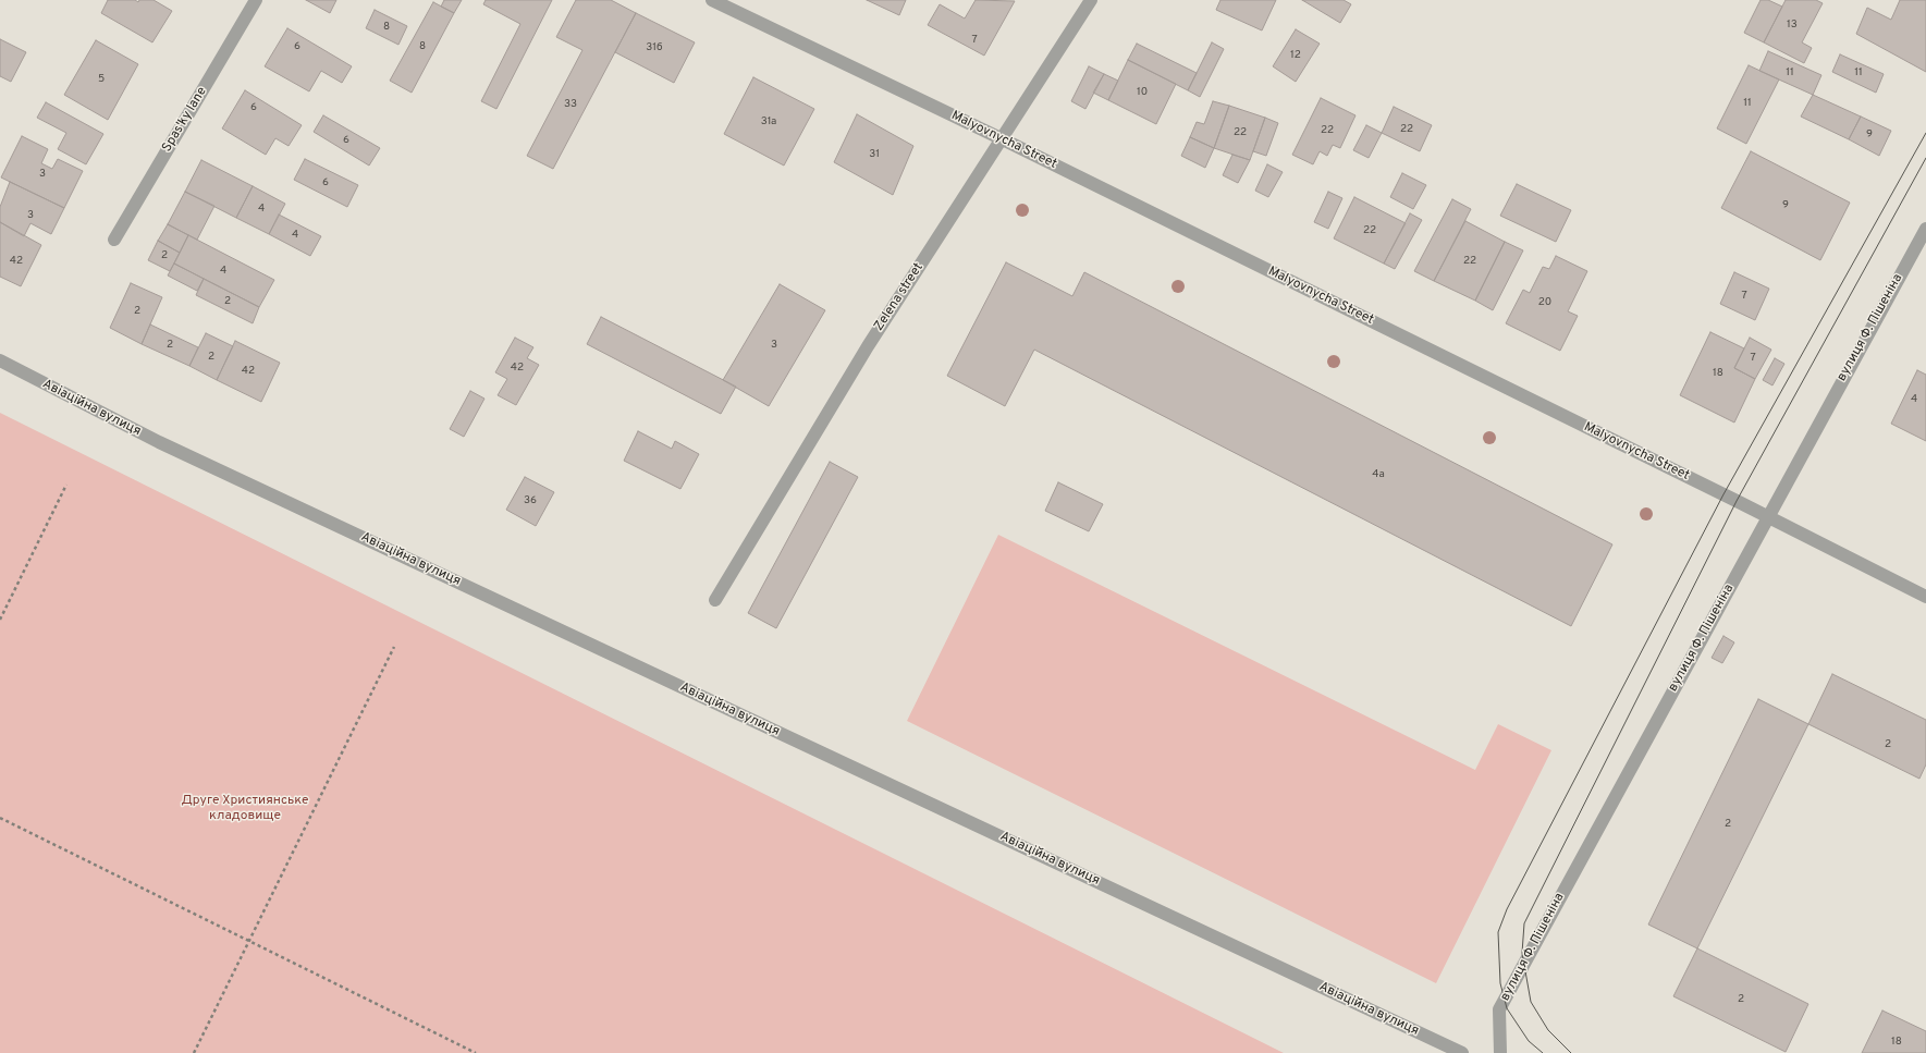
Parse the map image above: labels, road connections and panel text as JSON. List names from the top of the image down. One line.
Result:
{"streets":{"street":["Spas'ky lane","Malyovnycha Street","Zelena street","вулиця Ф. Пішеніна","Авіаційна вулиця"]},"crossings":[["Malyovnycha Street","Zelena street"],["Malyovnycha Street","вулиця Ф. Пішеніна"]],"parks":["Друге Християнське кладовище"],"house_numbers":["13","8","7","6","8","31б","12","11","11","5","10","11","33","6","31а","22","22","22","9","6","31","3","6","9","4","3","22","4","2","42","22","4","7","2","20","2","2","3","2","7","42","42","18","4","4а","36","2","2","2","18"]}
